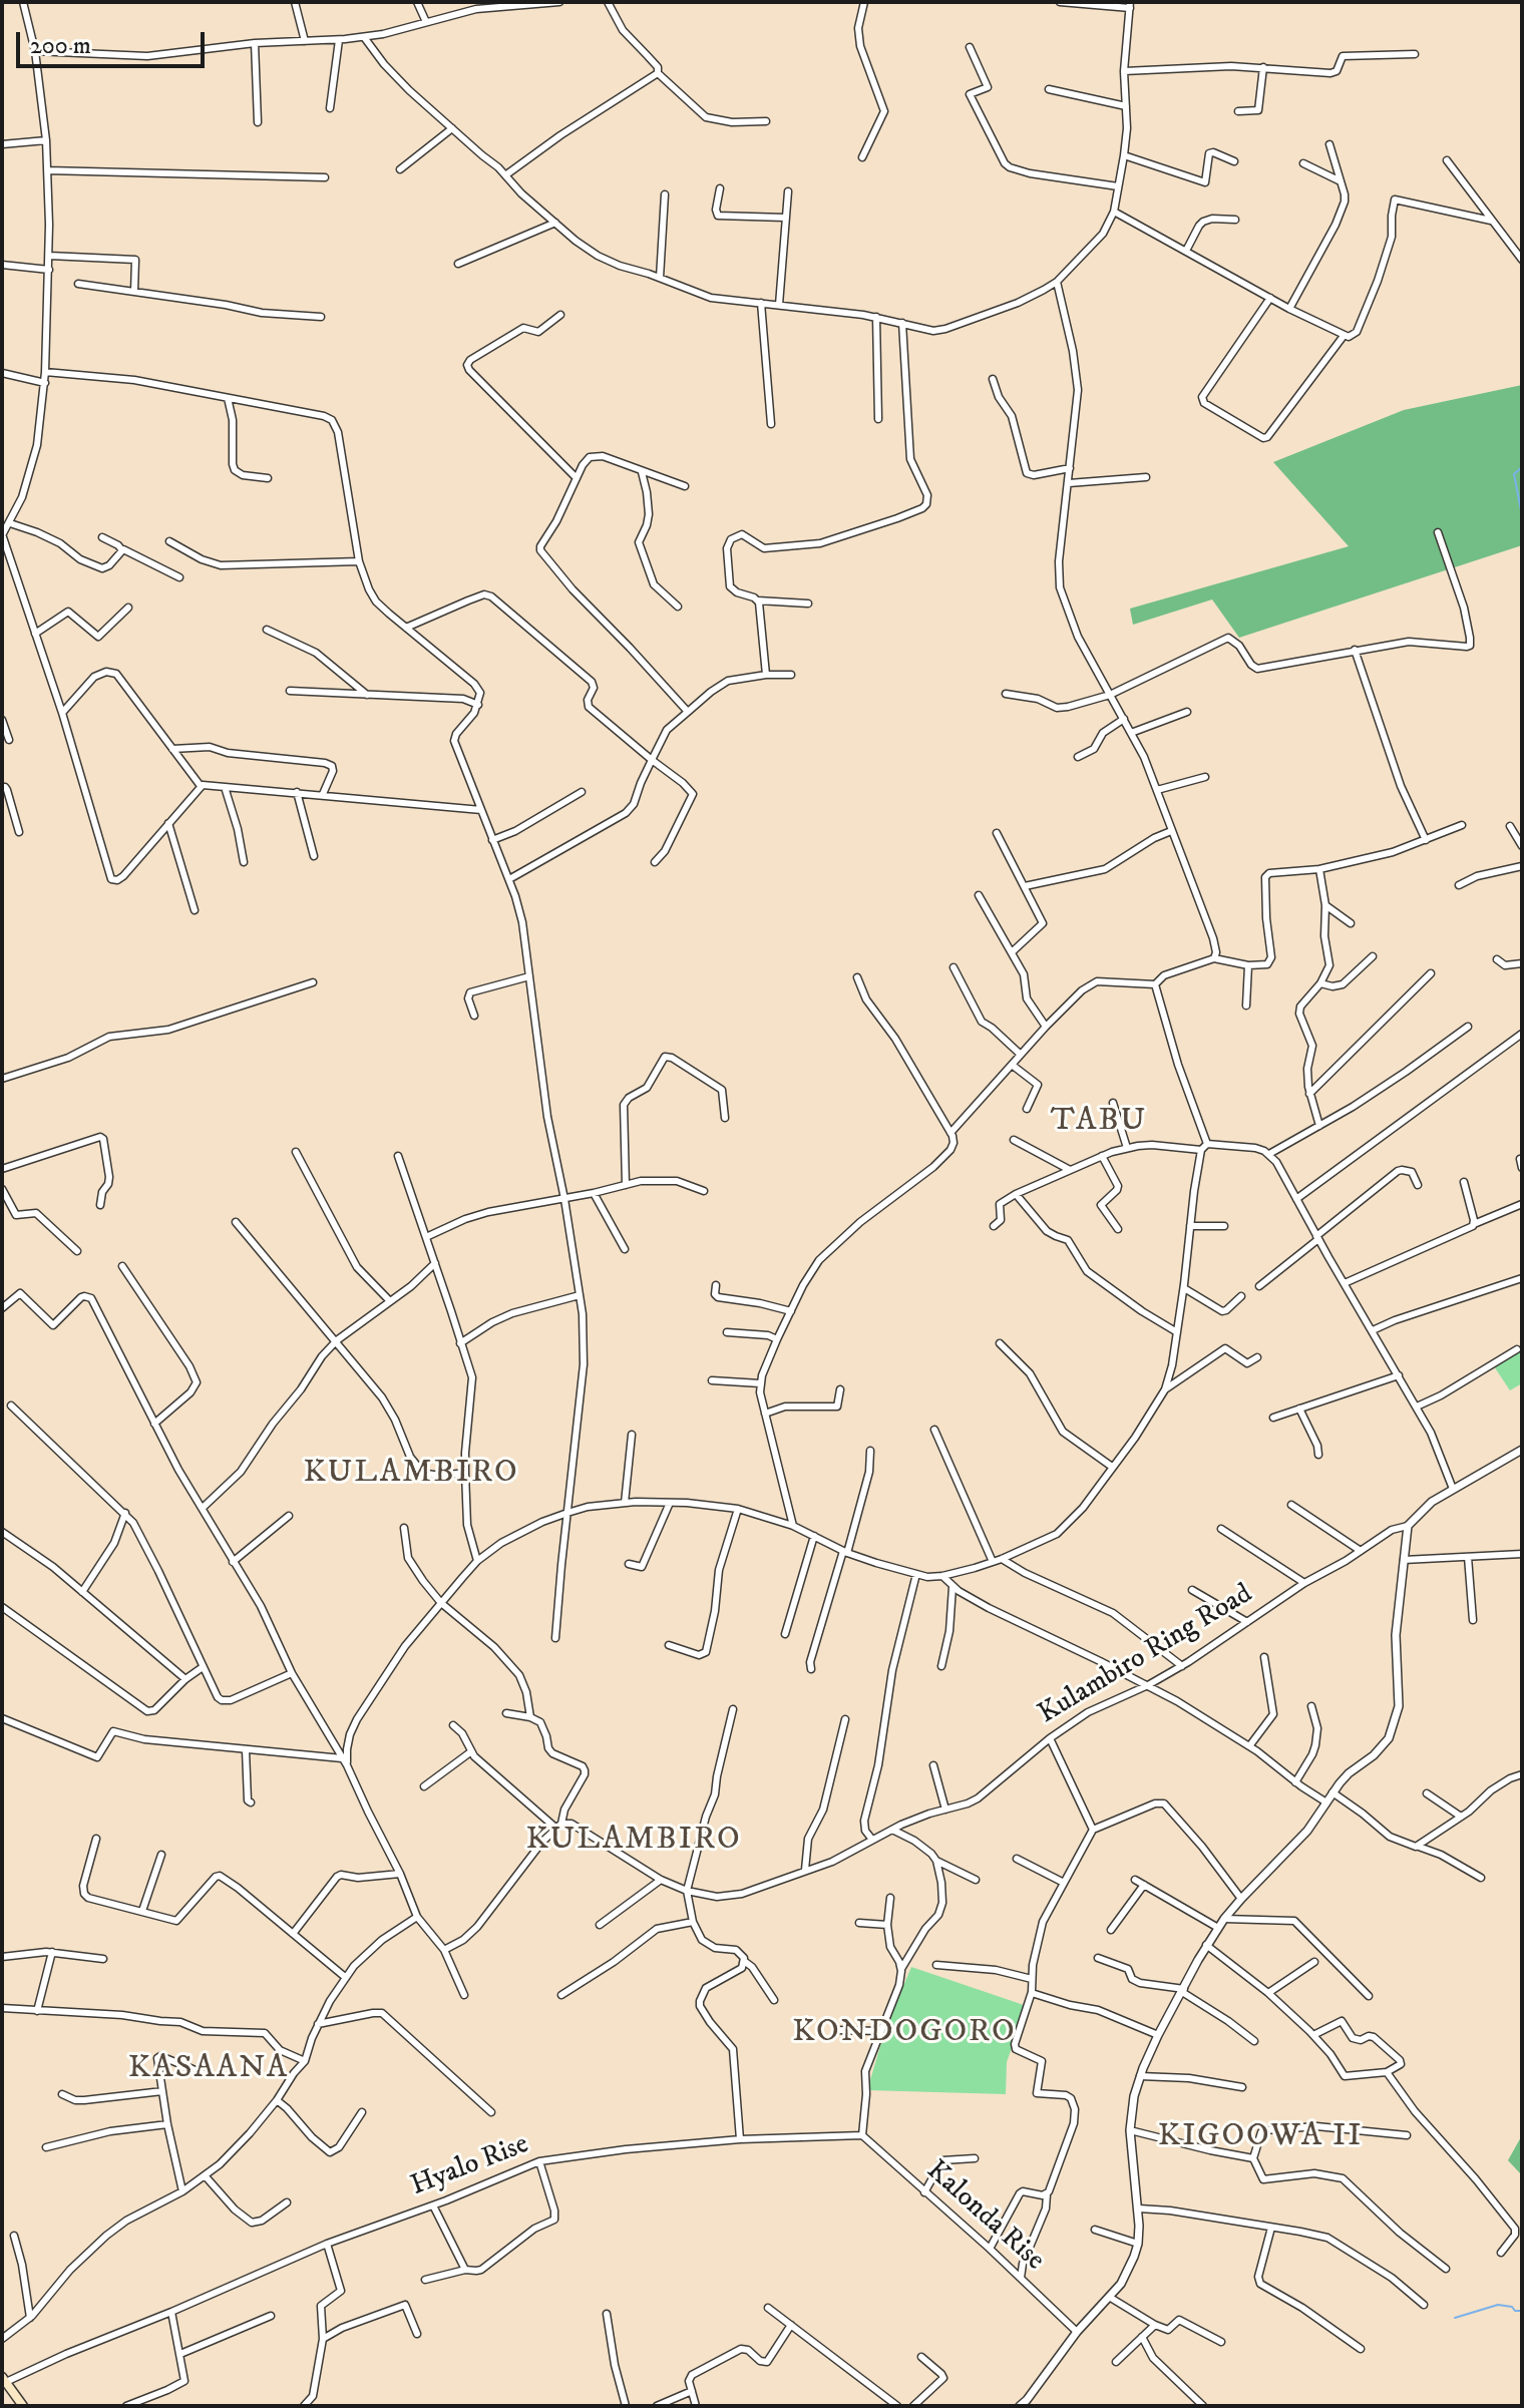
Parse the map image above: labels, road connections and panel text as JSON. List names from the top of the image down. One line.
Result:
{"streets":{"street":["Kulambiro Ring Road","Hyalo Rise","Kalonda Rise"]},"crossings":[["Hyalo Rise","Kalonda Rise"]],"districts":["TABU","KULAMBIRO","KULAMBIRO","KONDOGORO","KASAANA","KIGOOWA II"],"scale_bar":"200 m"}
